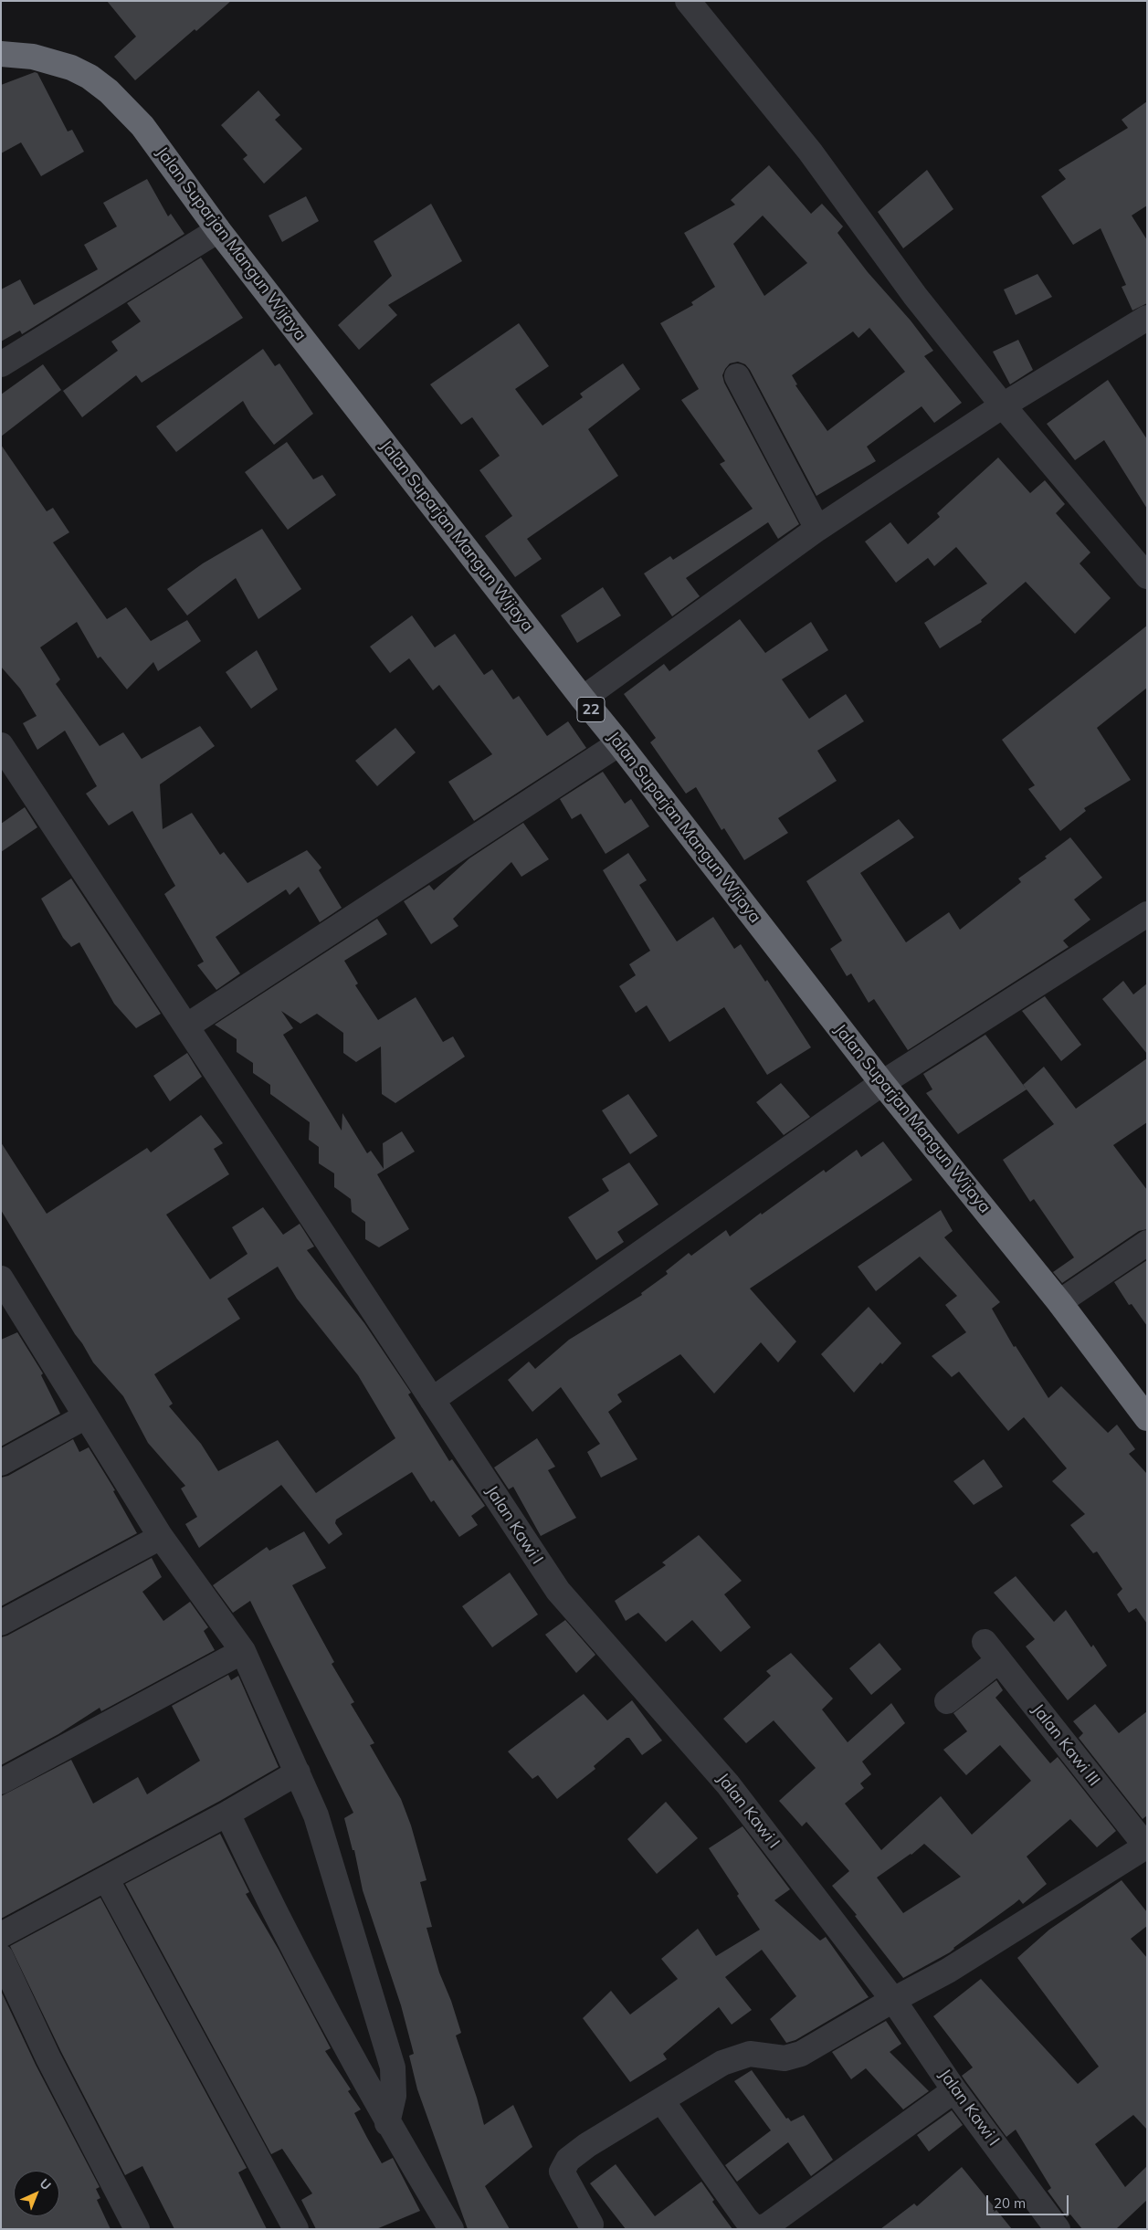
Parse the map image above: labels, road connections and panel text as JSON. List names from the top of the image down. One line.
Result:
{"streets":{"highway":["Jalan Suparjan Mangun Wijaya","22"],"street":["Jalan Kawi I","Jalan Kawi III"]},"scale_bar":"20 m","north":"top right"}
